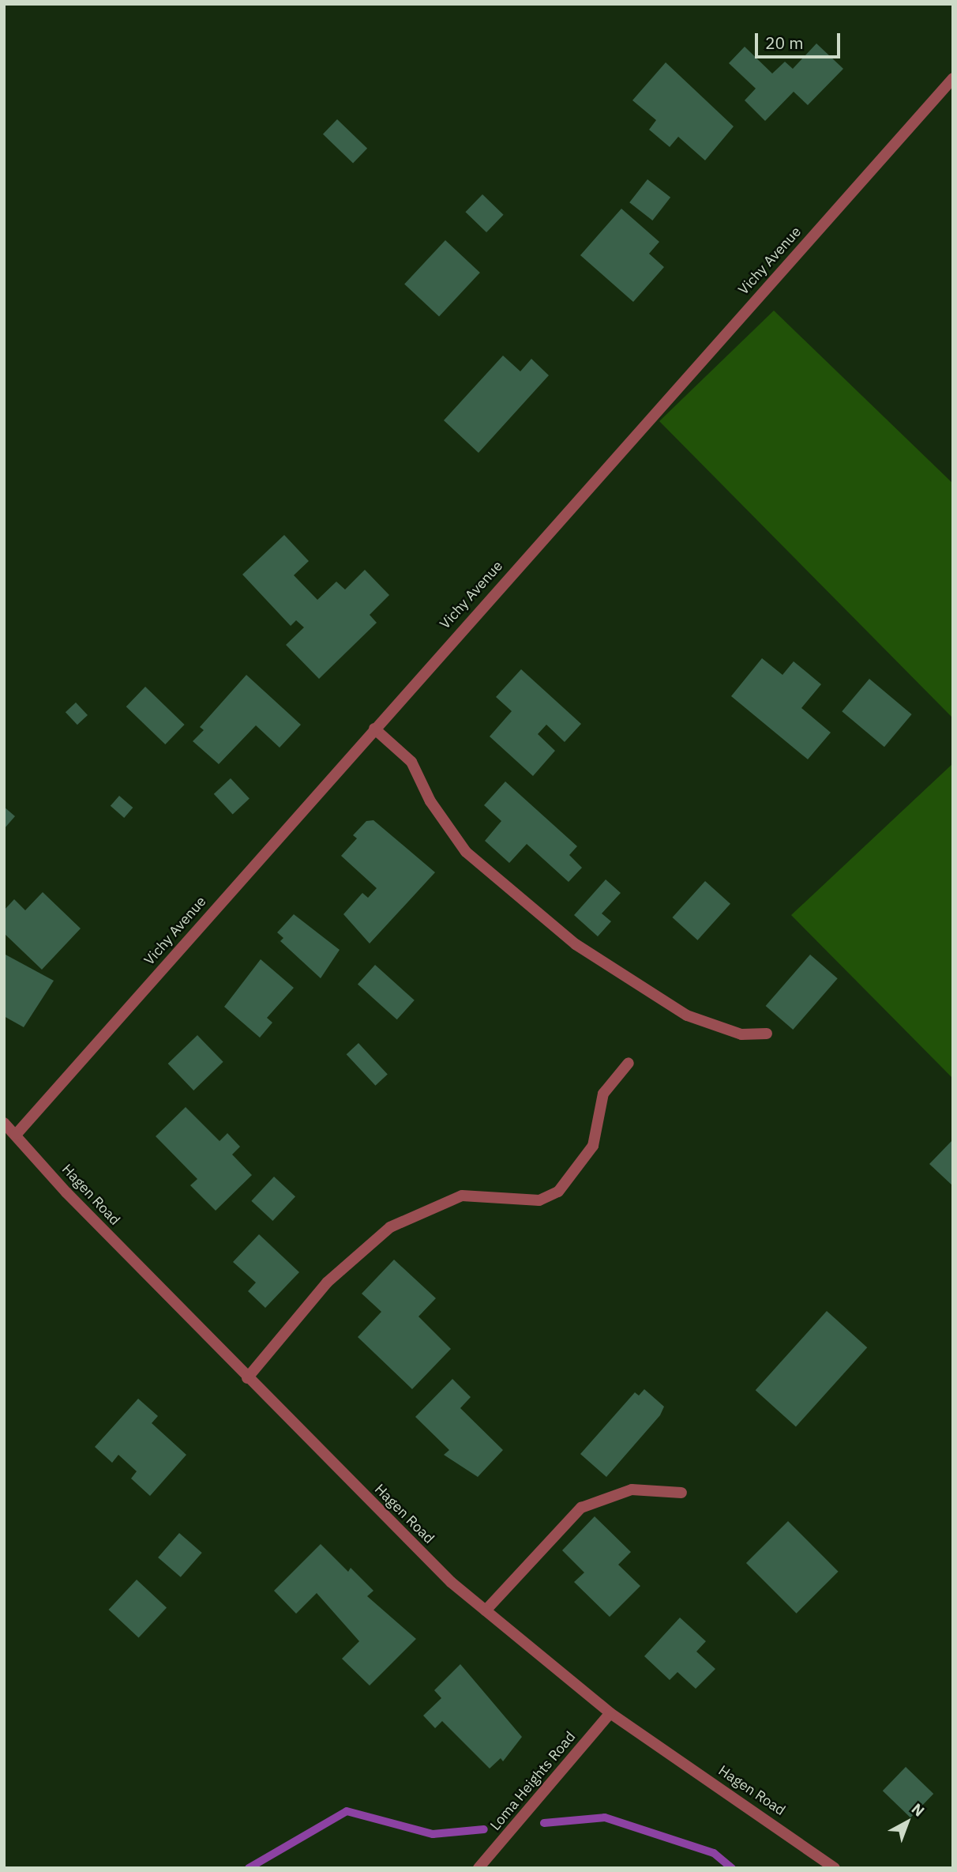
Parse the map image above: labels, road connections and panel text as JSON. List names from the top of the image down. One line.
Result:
{"streets":{"street":["Vichy Avenue","Hagen Road","Loma Heights Road"]},"crossings":[["Vichy Avenue","Hagen Road"],["Hagen Road","Loma Heights Road"]],"scale_bar":"20 m","north":"top right"}
